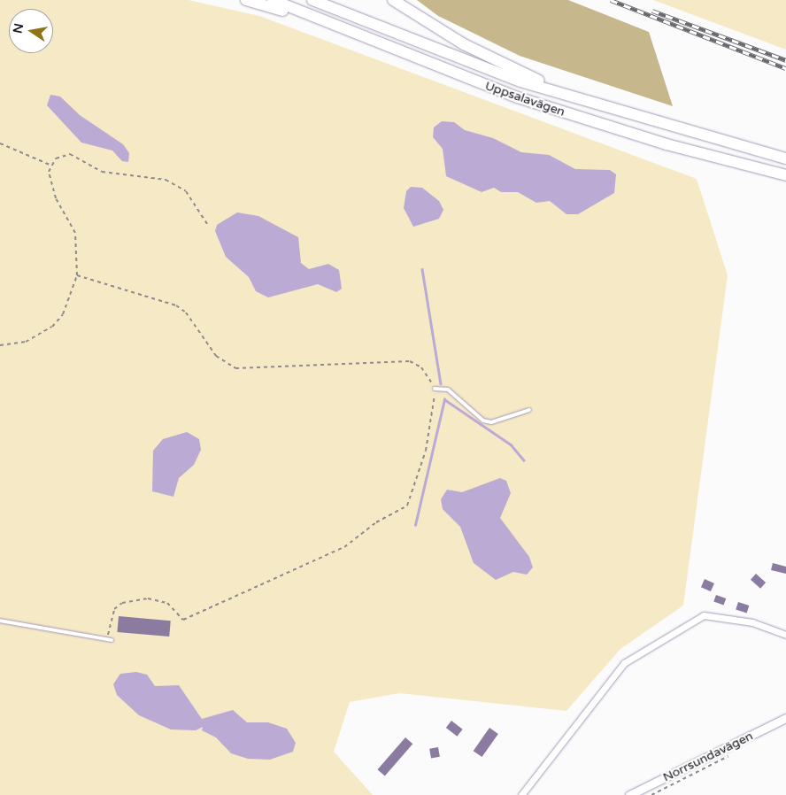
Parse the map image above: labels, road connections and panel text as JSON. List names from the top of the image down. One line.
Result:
{"streets":{"highway":["Uppsalavägen"],"street":["Norrsundavägen"]},"north":"left"}
